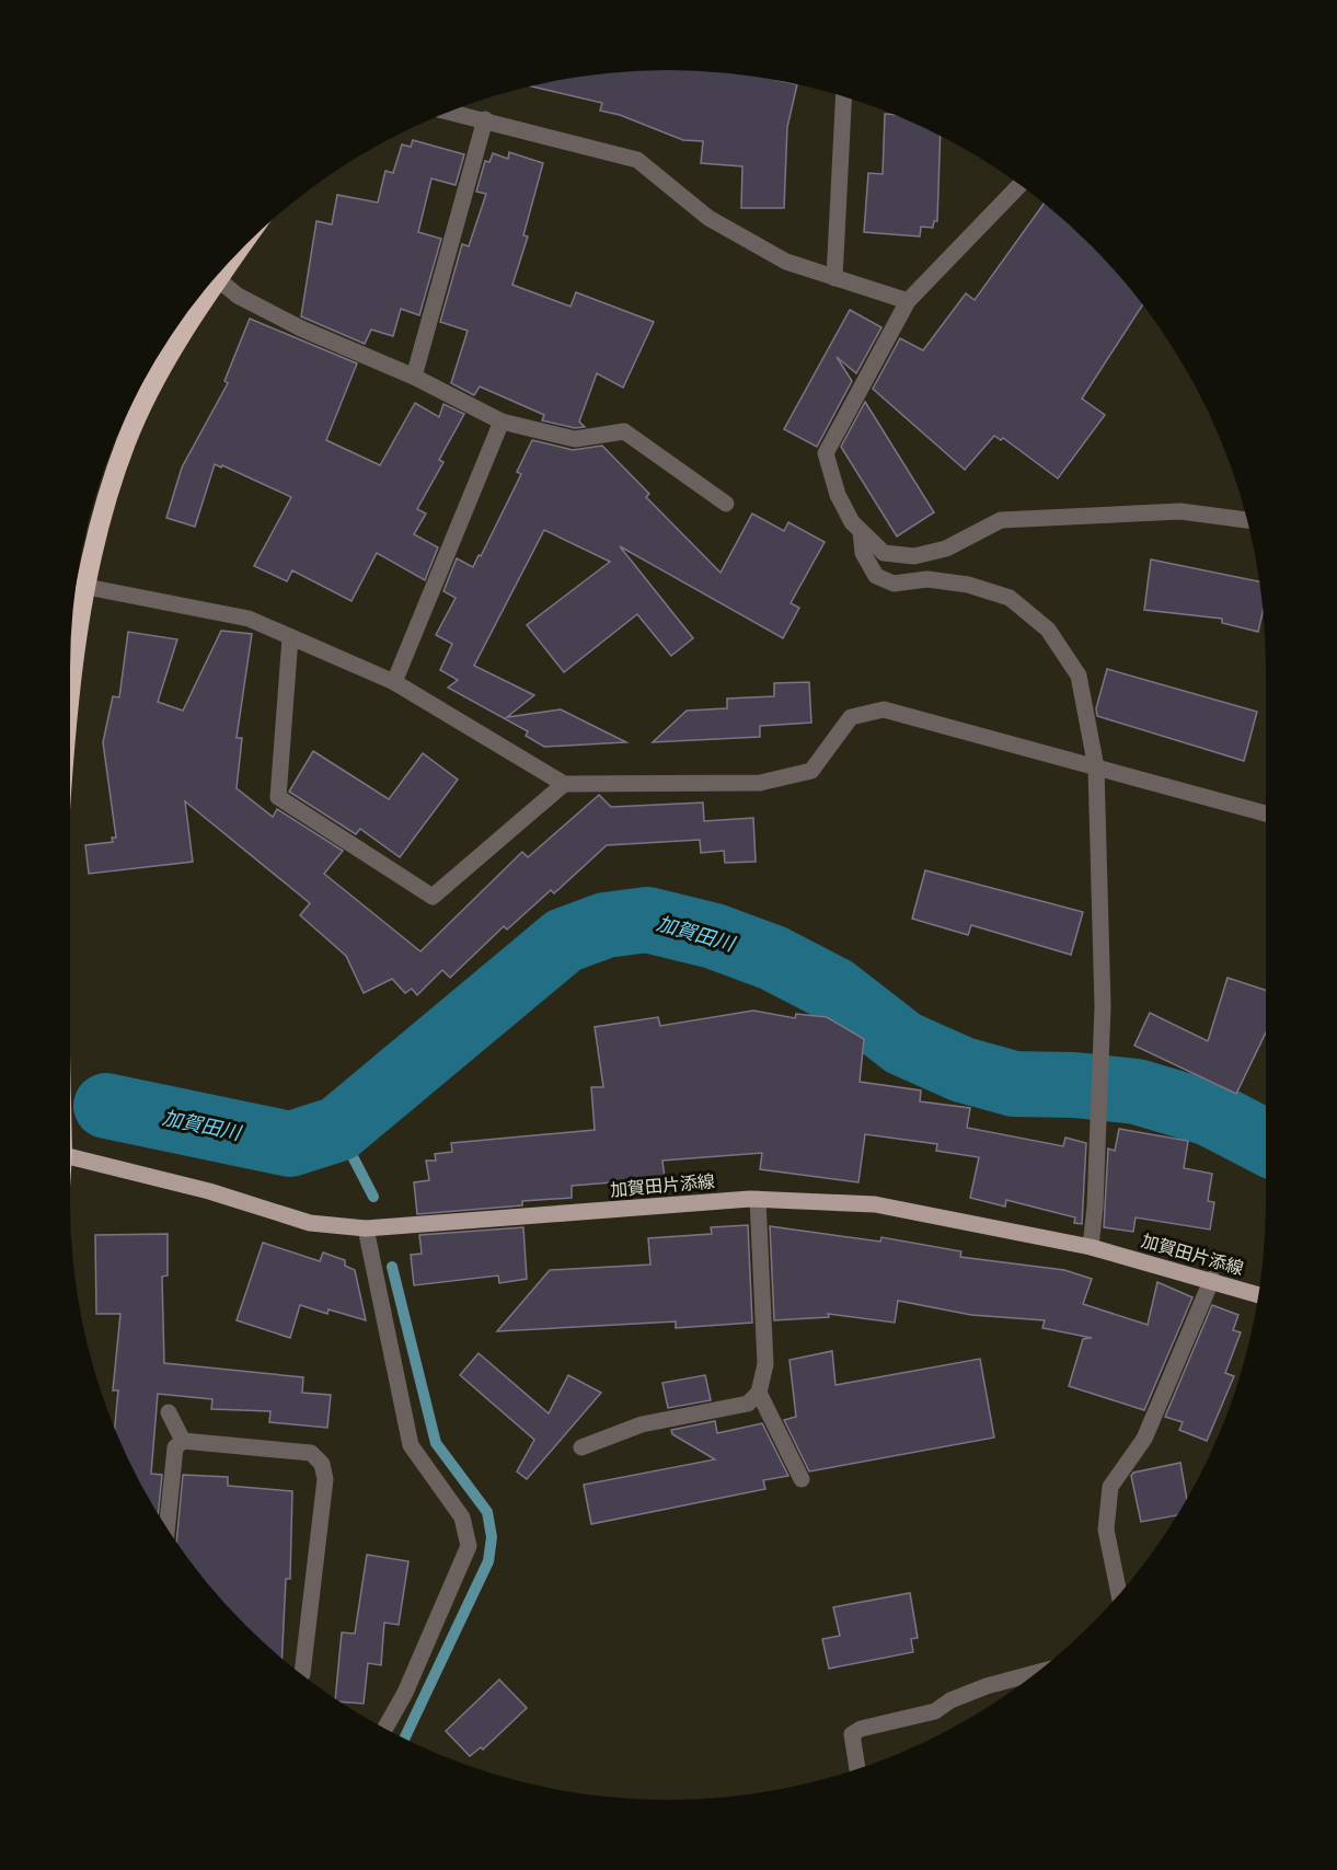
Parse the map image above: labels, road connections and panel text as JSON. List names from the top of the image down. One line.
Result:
{"streets":{"main road":["加賀田片添線"]},"water":["加賀田川"]}
